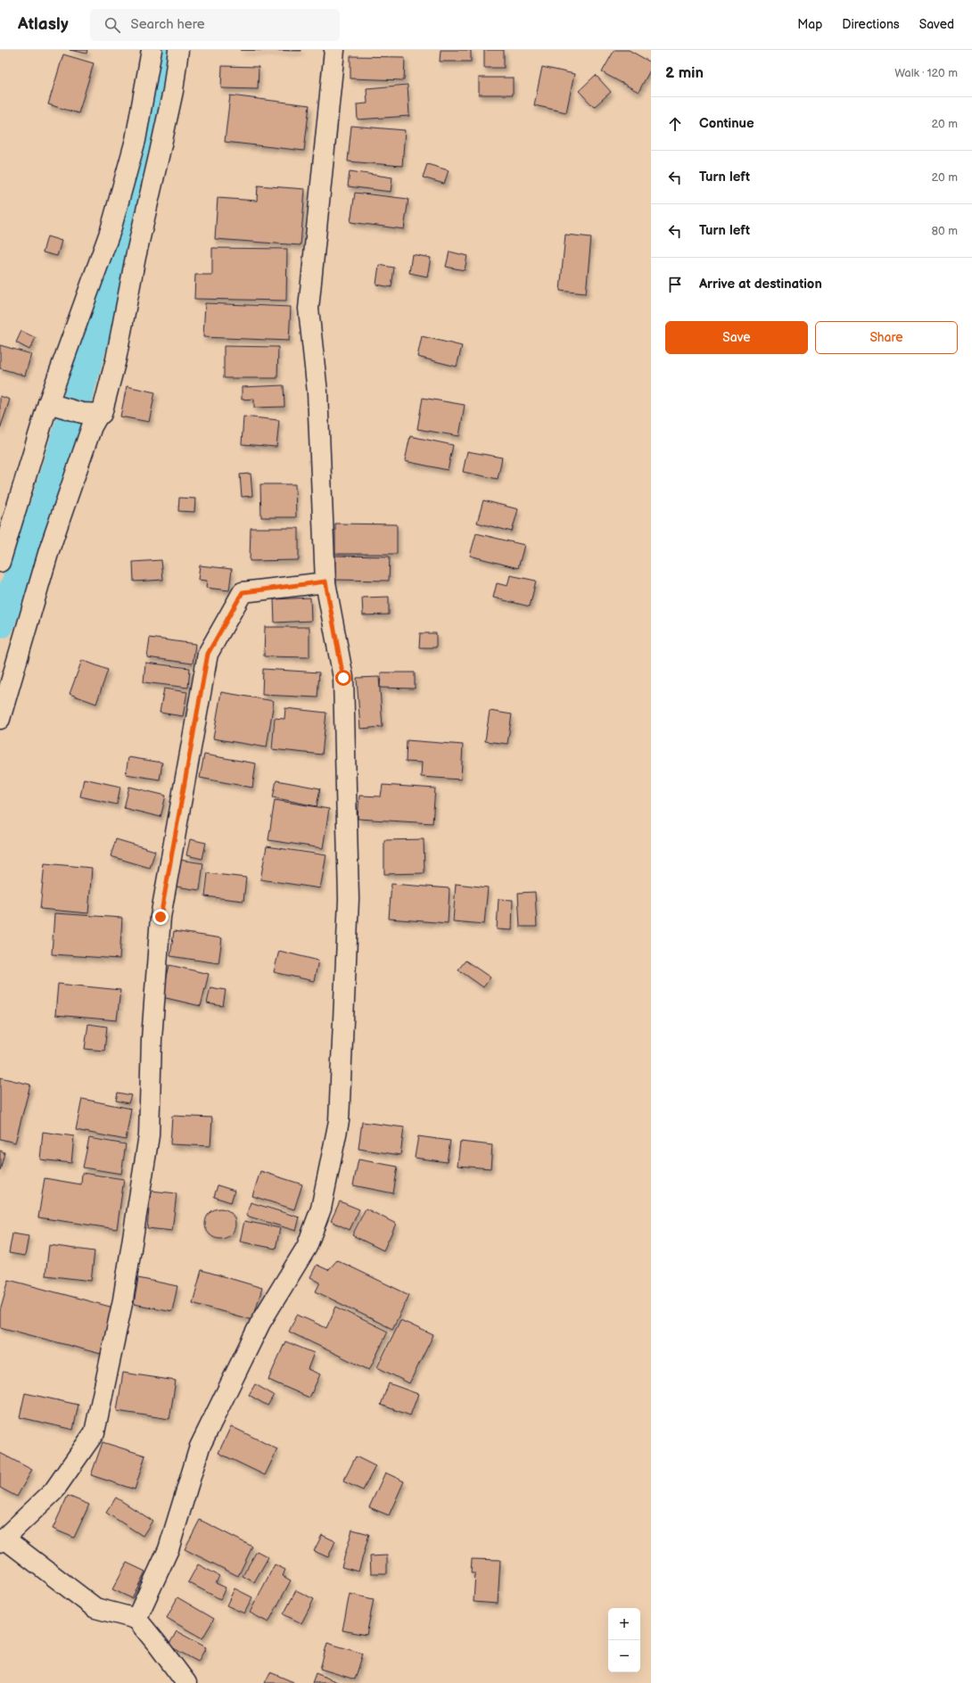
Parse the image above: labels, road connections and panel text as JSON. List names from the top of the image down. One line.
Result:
{"page":{"header":"Atlasly","search":"Search here","nav":["Map","Directions","Saved"],"heading":["2 min","Walk · 120 m"],"list":[["Continue","20 m"],["Turn left","20 m"],["Turn left","80 m"],"Arrive at destination"],"buttons":["Save","Share"],"map_buttons":["+","−"]}}
